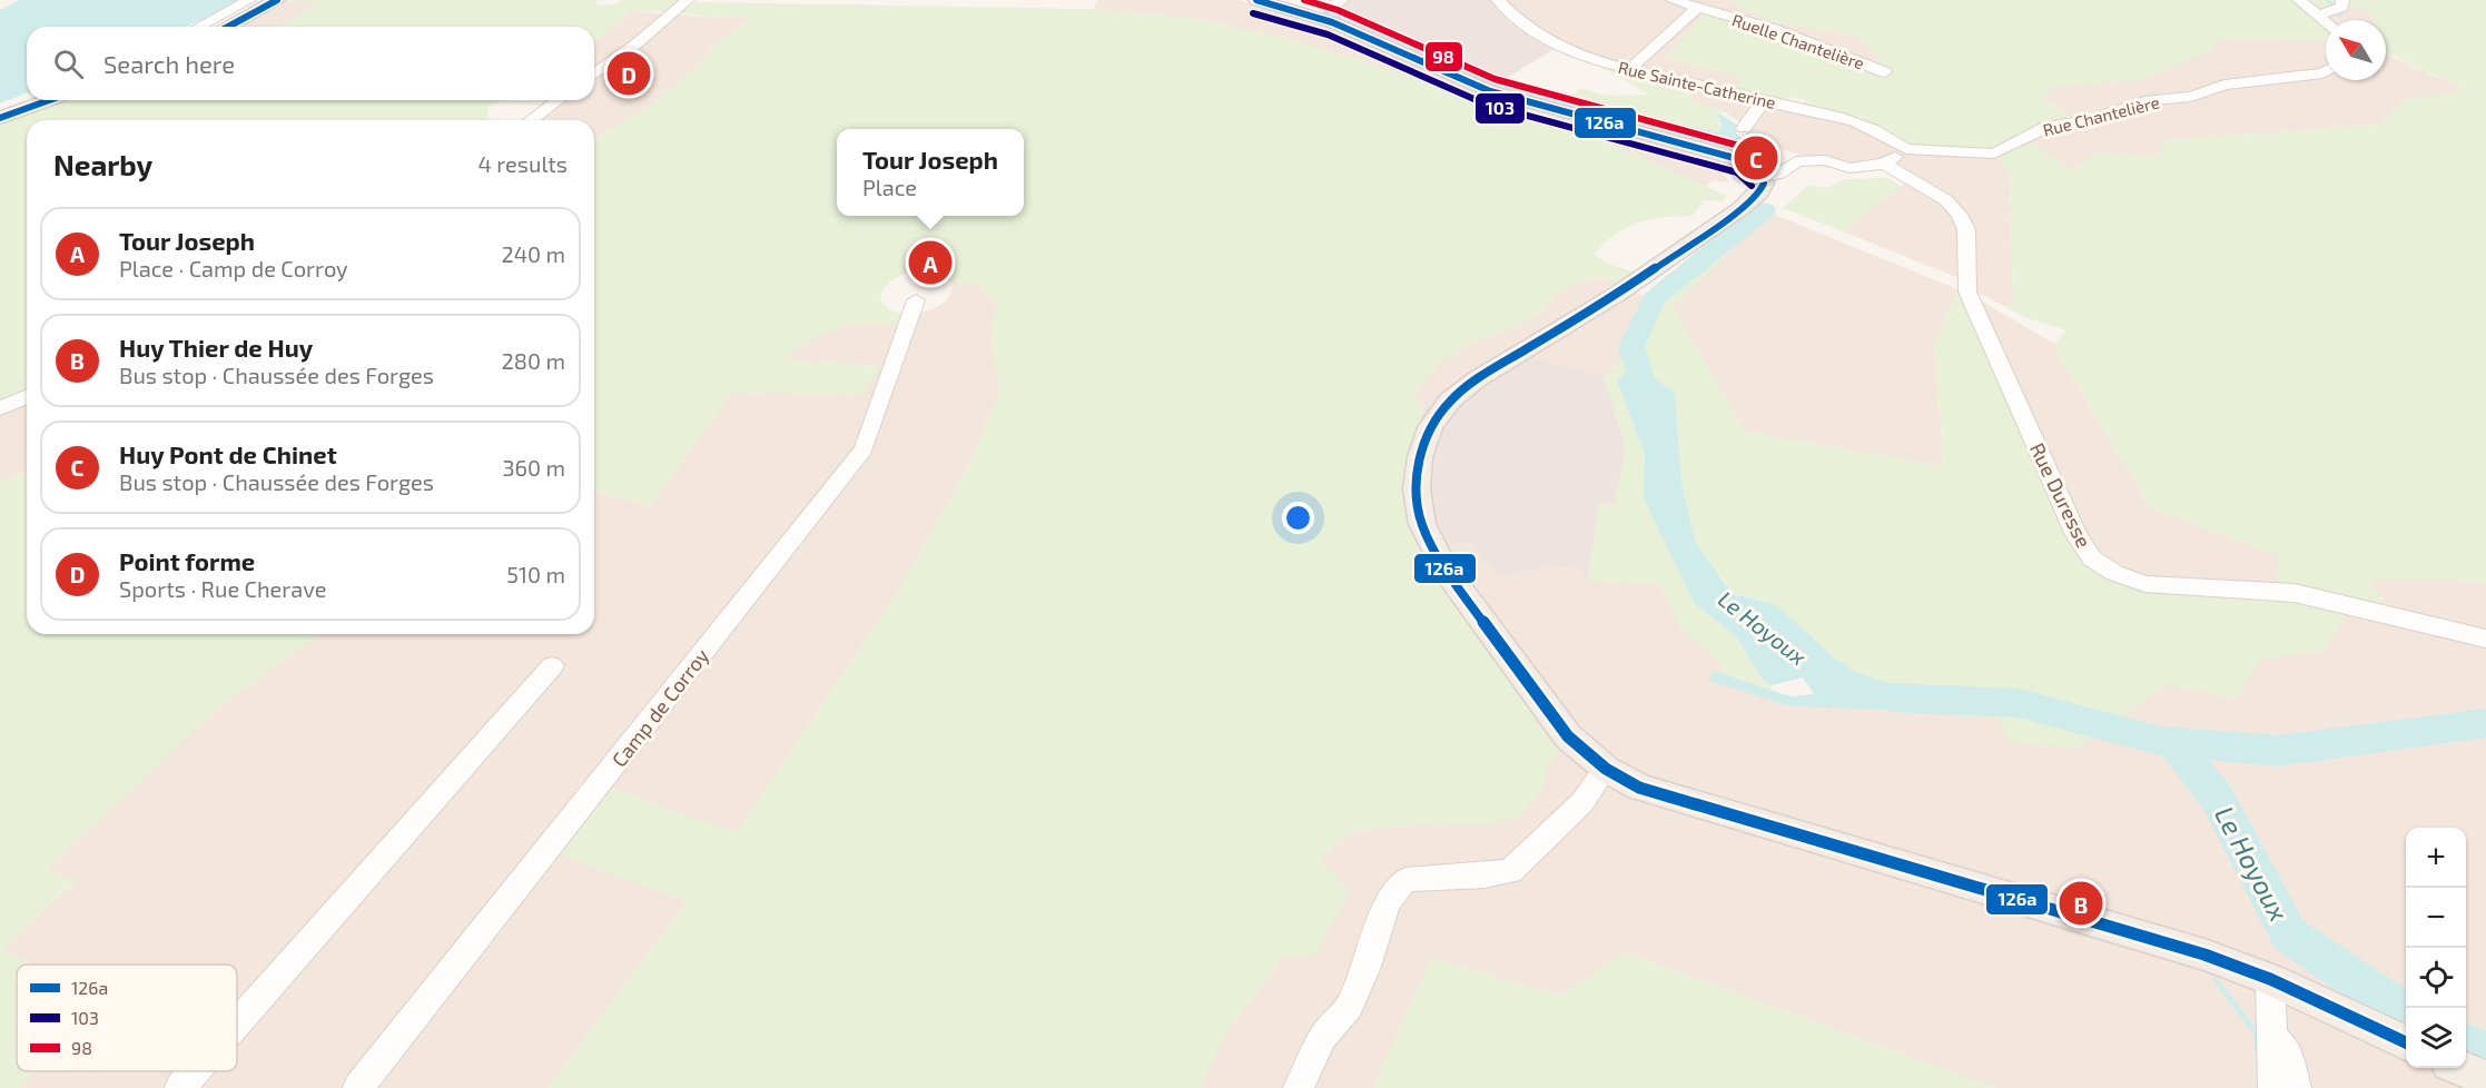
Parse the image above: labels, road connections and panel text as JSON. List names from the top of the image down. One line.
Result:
{"streets":{"street":["Ruelle Chantelière","Rue Sainte-Catherine","Rue Chantelière","Rue Duresse","Camp de Corroy"]},"crossings":[["Rue Sainte-Catherine","Rue Chantelière"]],"water":["Le Hoyoux"],"lines":["transit line 126a","transit line 98","transit line 103"],"legend":["126a","103","98"],"north":"top left","page":{"search":"Search here","pins":["D","C","A","B"],"heading":["Nearby","4 results"],"popup":["Tour Joseph","Place"],"list":[{"mark":"A","name":"Tour Joseph","note":"Place · Camp de Corroy","value":"240 m"},{"mark":"B","name":"Huy Thier de Huy","note":"Bus stop · Chaussée des Forges","value":"280 m"},{"mark":"C","name":"Huy Pont de Chinet","note":"Bus stop · Chaussée des Forges","value":"360 m"},{"mark":"D","name":"Point forme","note":"Sports · Rue Cherave","value":"510 m"}],"map_buttons":["+","−"]}}
